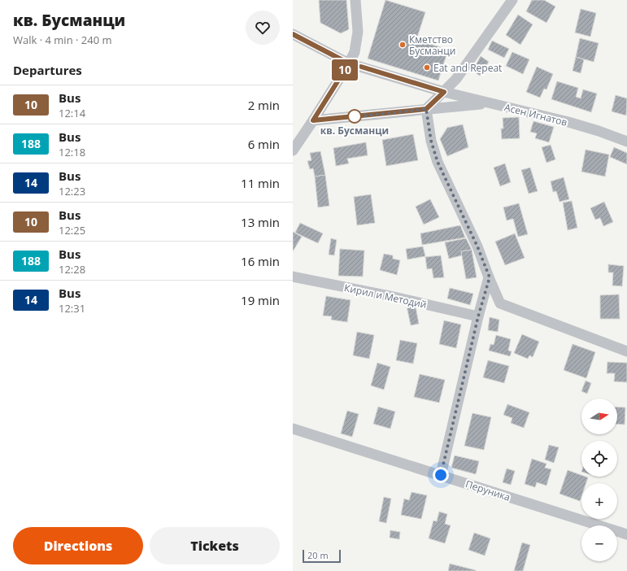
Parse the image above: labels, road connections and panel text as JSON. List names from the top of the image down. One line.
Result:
{"streets":{"street":["Асен Игнатов","Кирил и Методий","Перуника"]},"places":["Кметство Бусманци","Eat and Repeat","кв. Бусманци"],"lines":["bus line 10"],"scale_bar":"20 m","north":"right","page":{"heading":[["кв. Бусманци","Walk · 4 min · 240 m"],"Departures"],"on_map":"10","list":[{"mark":"10","name":"Bus","note":"12:14","value":"2 min"},{"mark":"188","name":"Bus","note":"12:18","value":"6 min"},{"mark":"14","name":"Bus","note":"12:23","value":"11 min"},{"mark":"10","name":"Bus","note":"12:25","value":"13 min"},{"mark":"188","name":"Bus","note":"12:28","value":"16 min"},{"mark":"14","name":"Bus","note":"12:31","value":"19 min"}],"map_buttons":["+","−"],"buttons":["Directions","Tickets"],"scale":"20 m"}}
